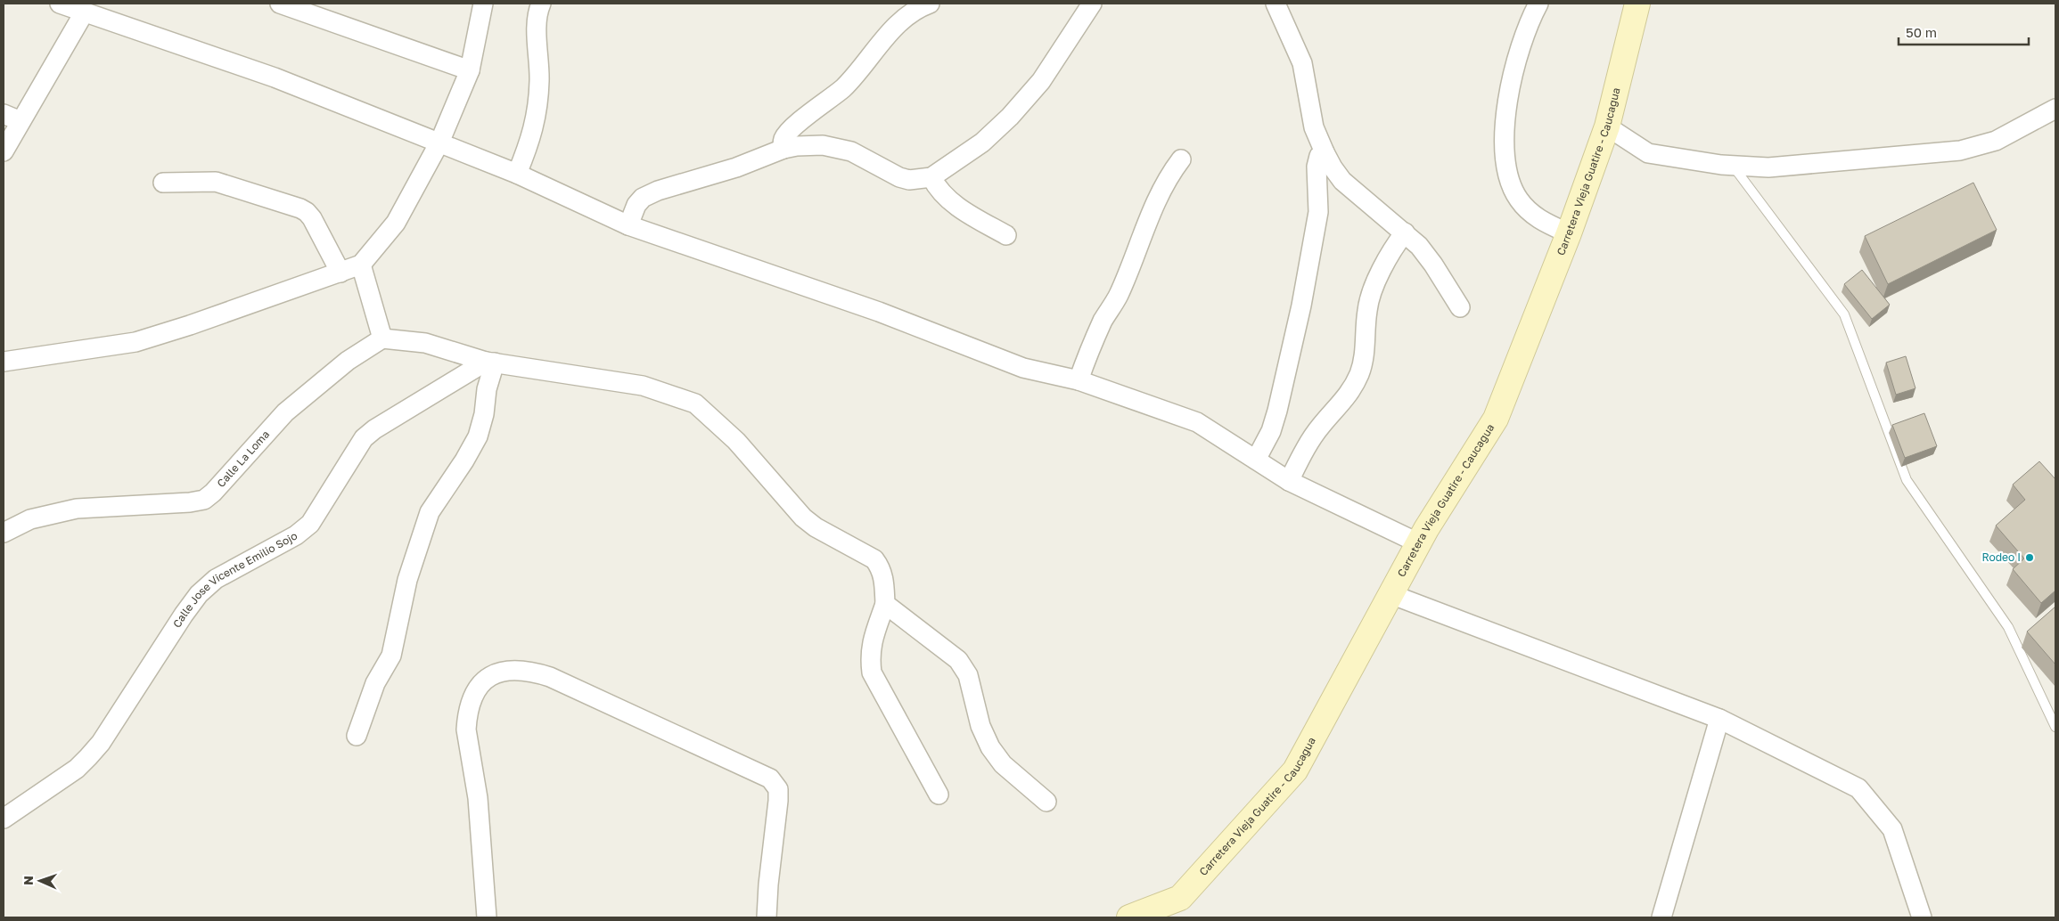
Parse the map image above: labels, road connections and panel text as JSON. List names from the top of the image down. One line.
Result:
{"streets":{"main road":["Carretera Vieja Guatire - Caucagua"],"street":["Calle La Loma","Calle Jose Vicente Emilio Sojo"]},"places":["Rodeo I"],"scale_bar":"50 m","north":"left"}
